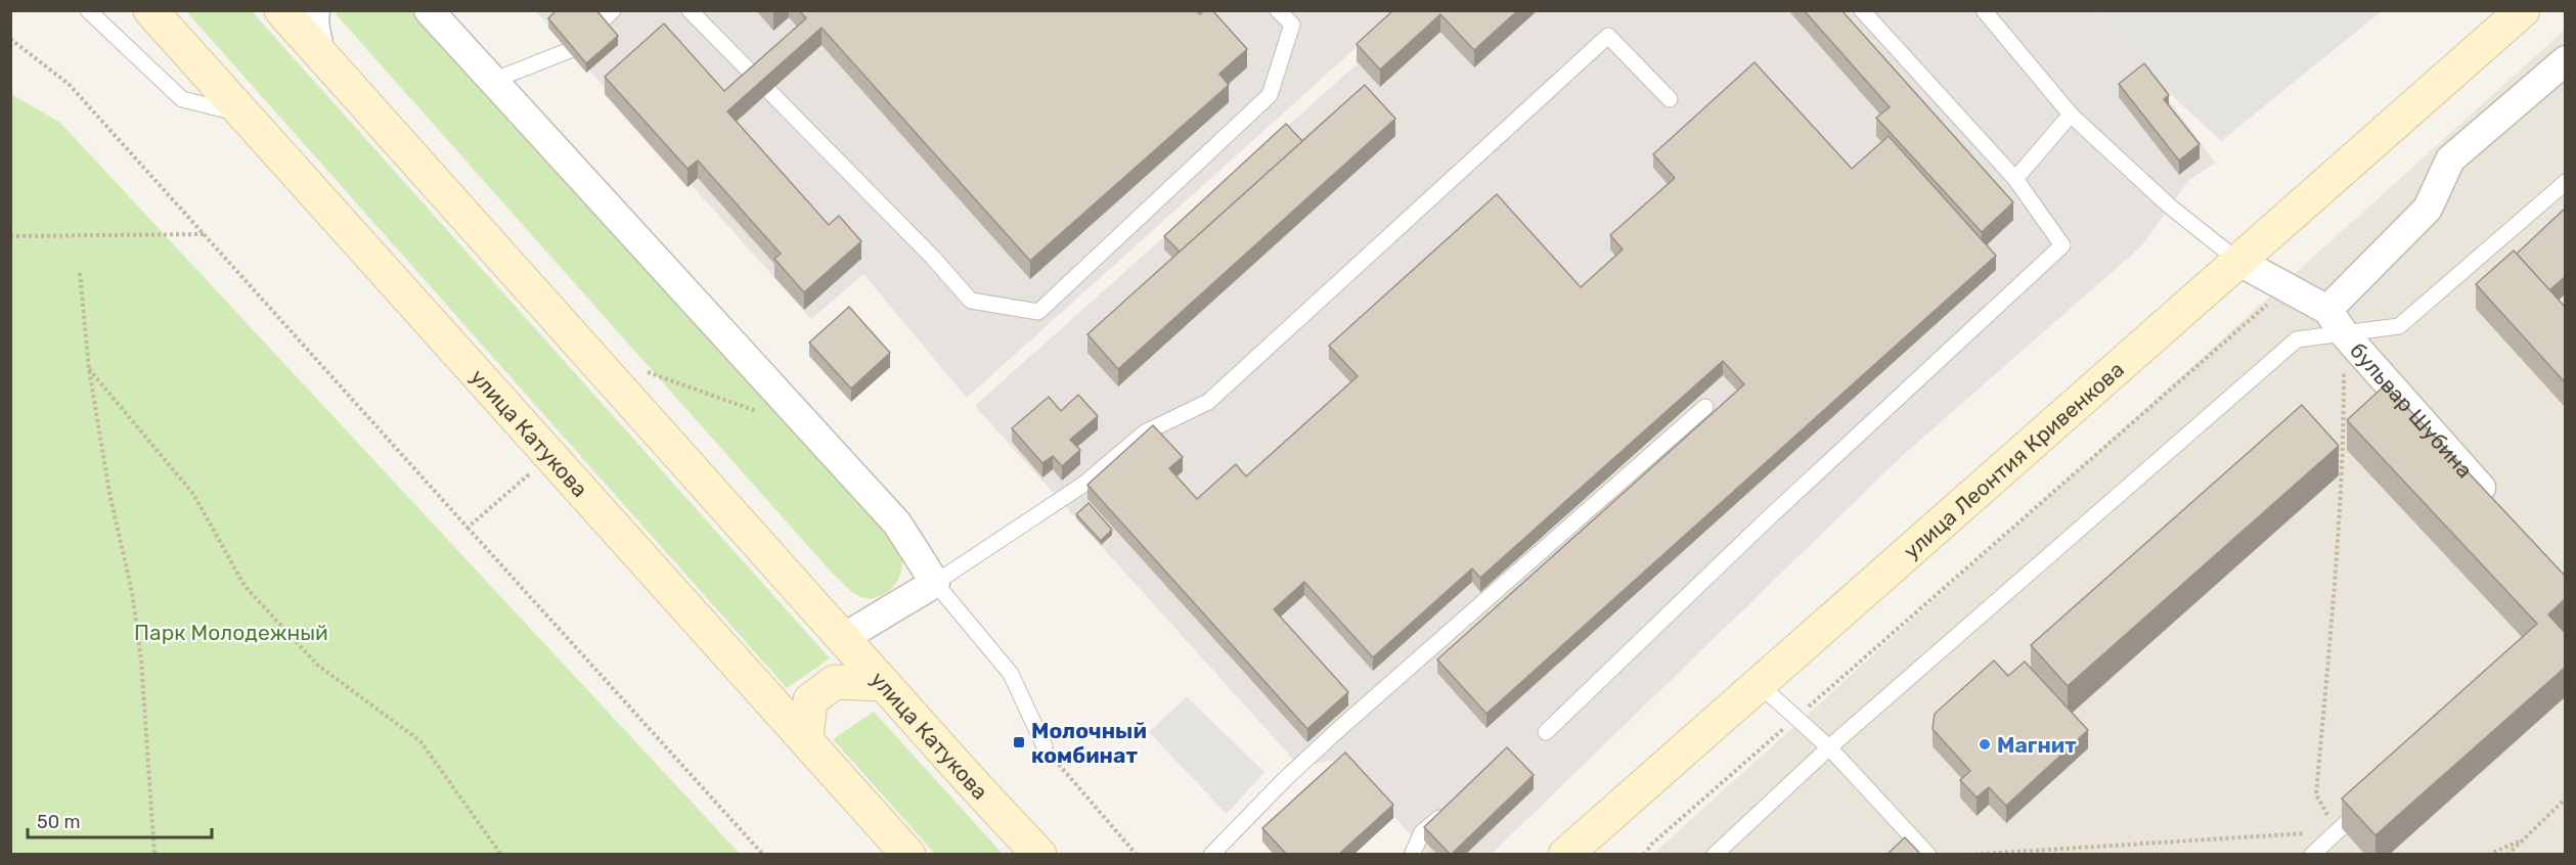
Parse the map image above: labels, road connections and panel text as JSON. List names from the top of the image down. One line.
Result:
{"streets":{"main road":["улица Катукова","улица Леонтия Кривенкова"],"street":["бульвар Шубина"]},"crossings":[["бульвар Шубина","улица Леонтия Кривенкова"]],"parks":["Парк Молодежный"],"places":{"transit":["Молочный комбинат"],"other":["Магнит"]},"scale_bar":"50 m"}
